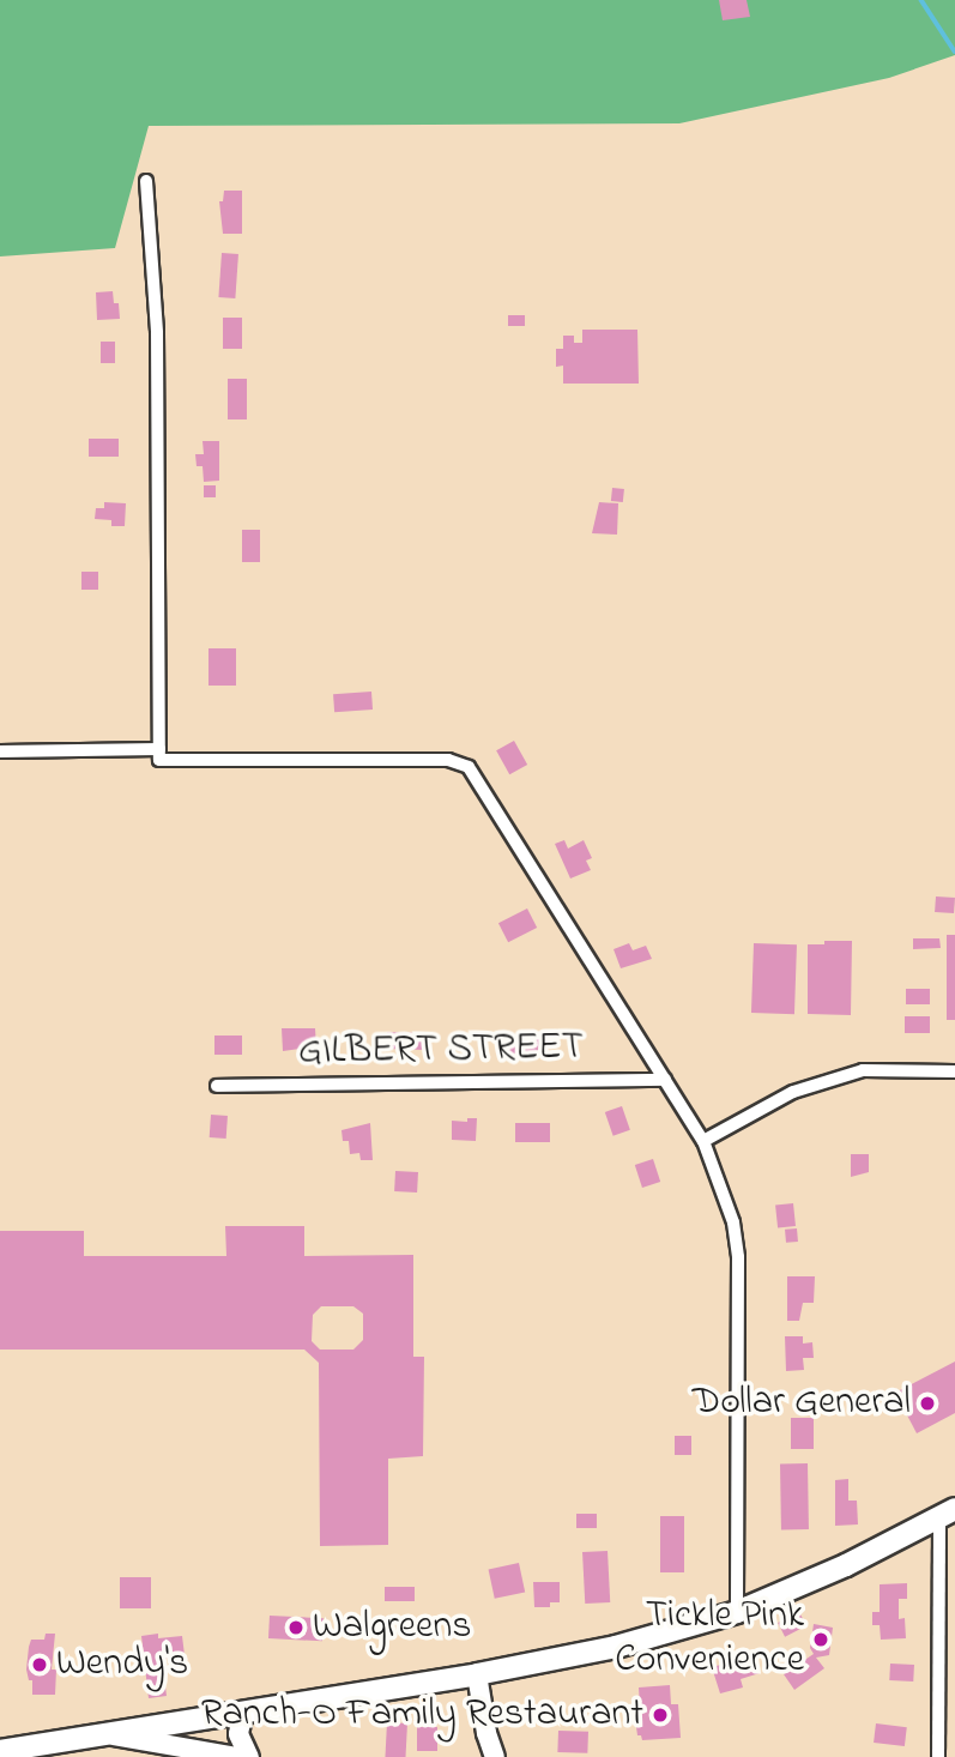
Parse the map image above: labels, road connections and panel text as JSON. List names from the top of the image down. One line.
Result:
{"streets":{"street":["GILBERT STREET"]},"places":["Dollar General","Walgreens","Tickle Pink Convenience","Wendy's","Ranch-O Family Restaurant"]}
